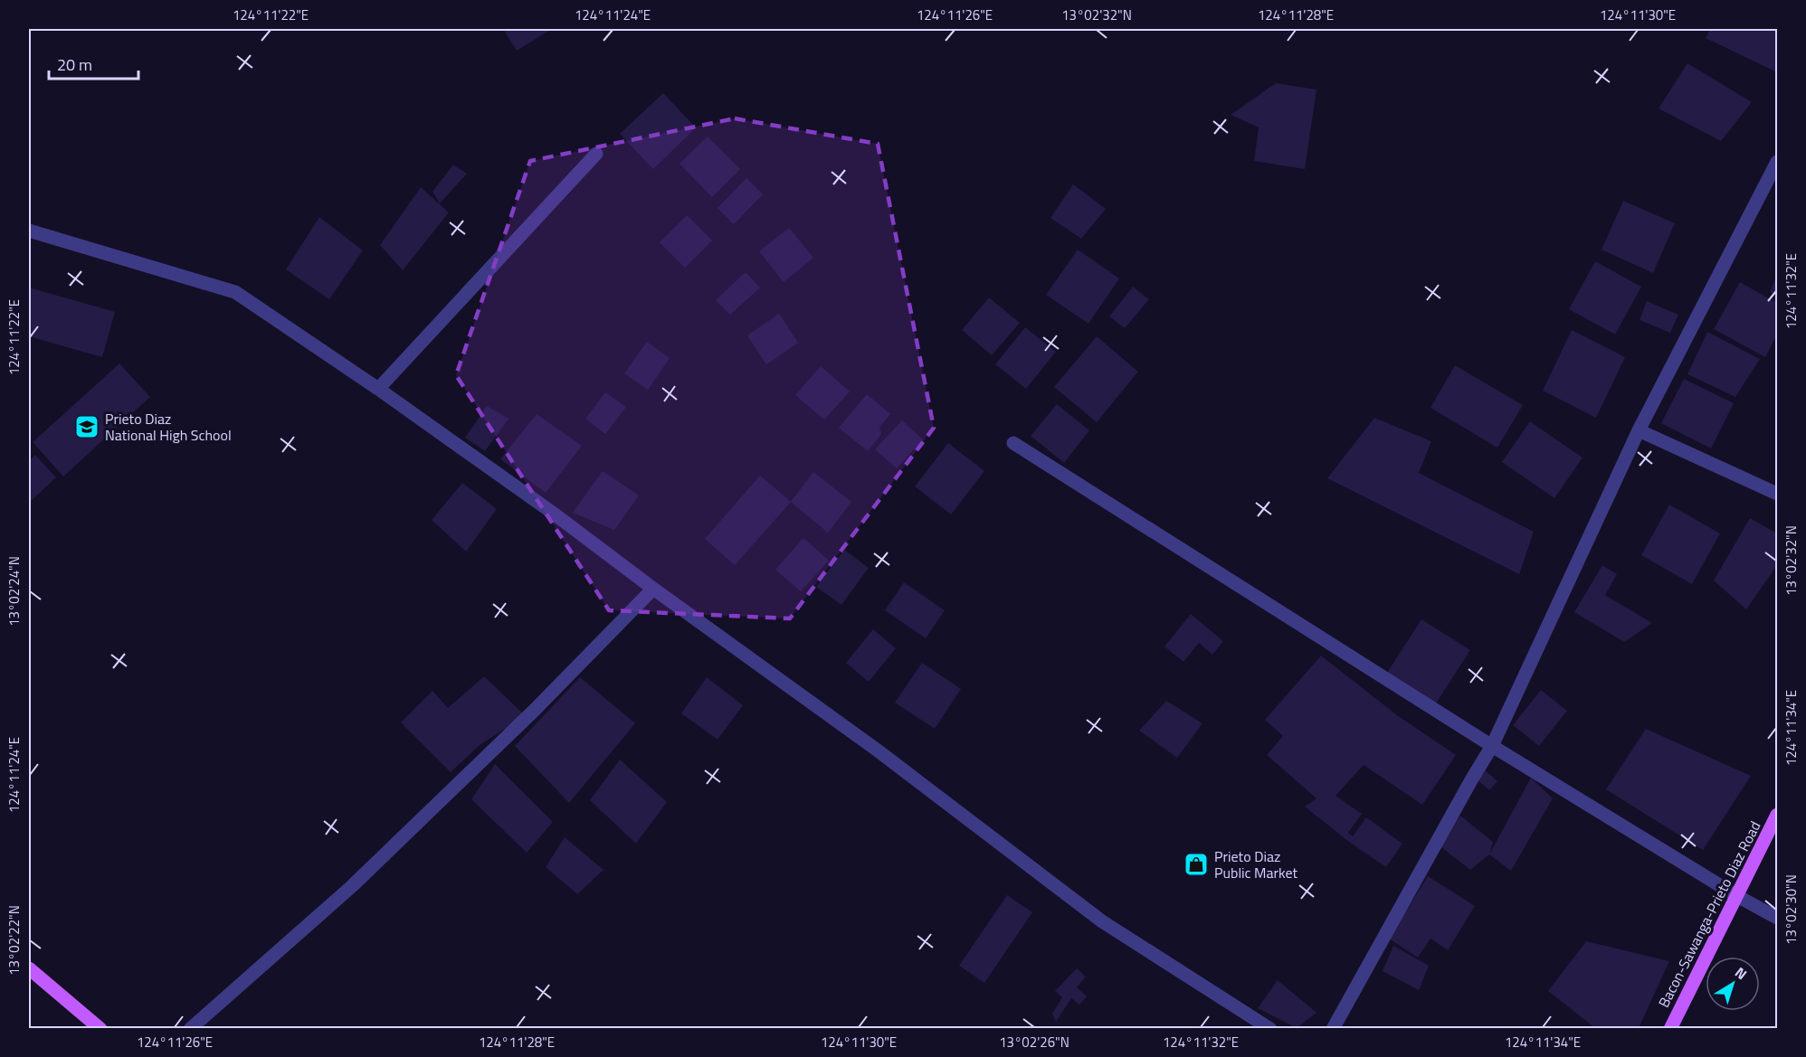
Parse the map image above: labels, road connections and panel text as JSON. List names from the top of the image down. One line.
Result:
{"streets":{"main road":["Bacon-Sawanga-Prieto Diaz Road"]},"places":{"school or university":["Prieto Diaz National High School"],"shop":["Prieto Diaz Public Market"]},"scale_bar":"20 m","north":"top right","coordinates":["124°11'22\"E","124°11'24\"E","124°11'26\"E","13°02'32\"N","124°11'28\"E","124°11'30\"E","124°11'32\"E","13°02'24\"N","124°11'34\"E","13°02'30\"N","13°02'22\"N","13°02'26\"N"]}
